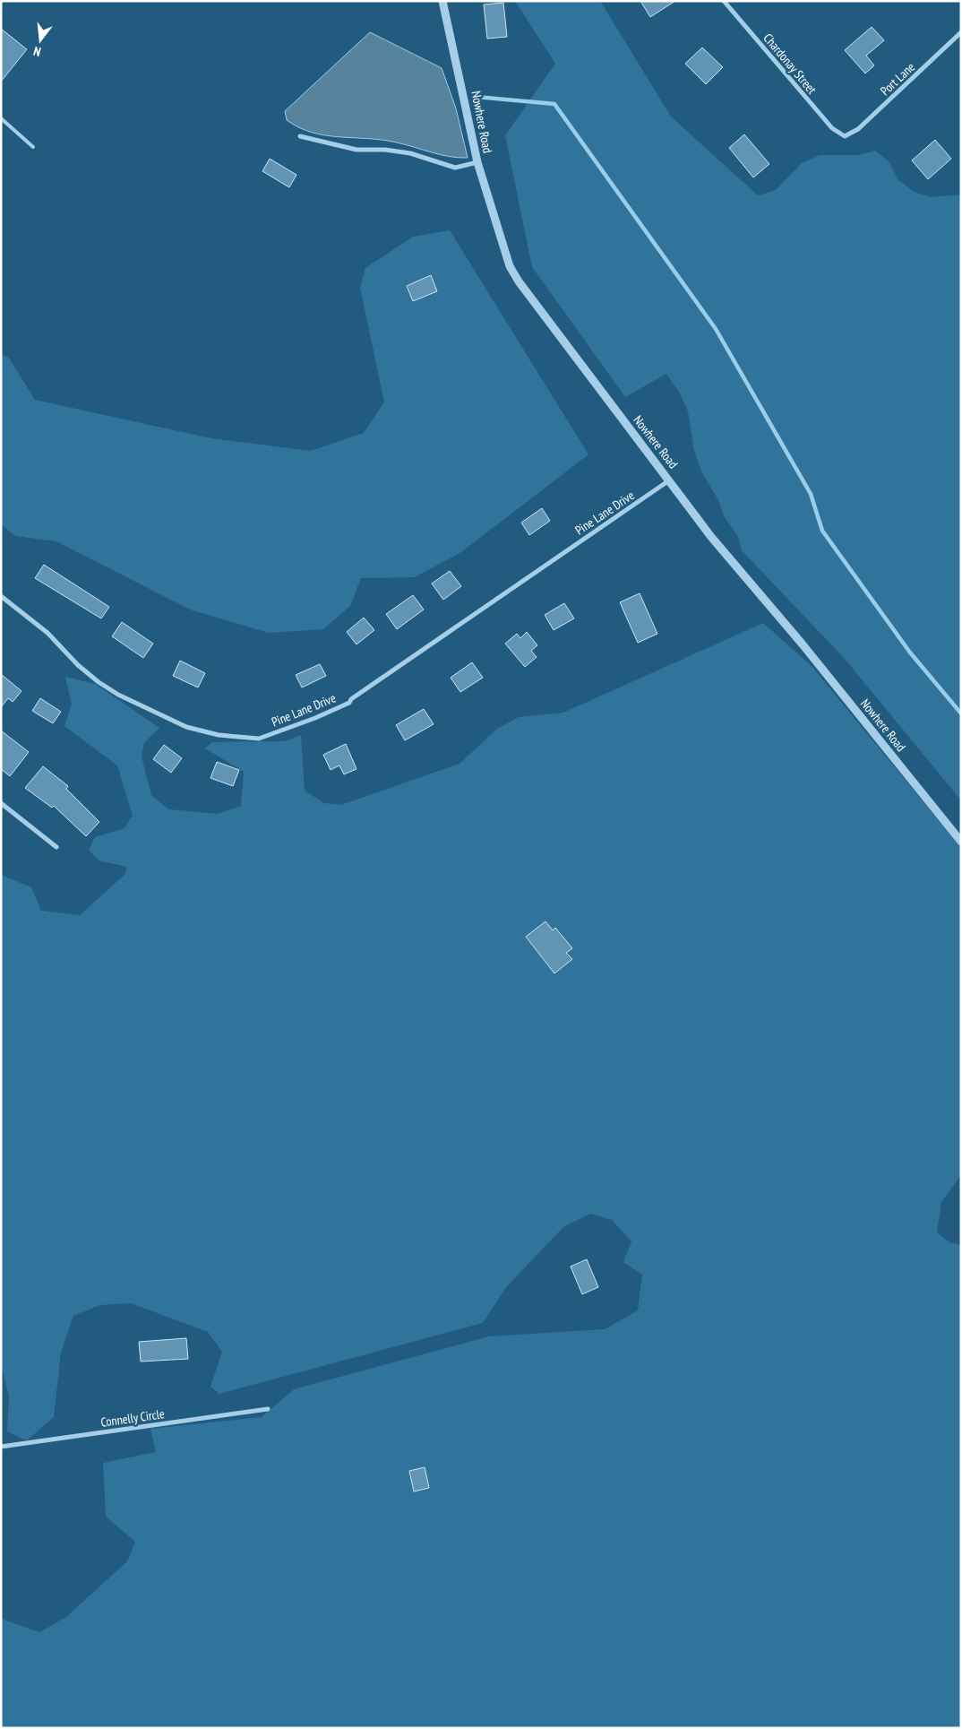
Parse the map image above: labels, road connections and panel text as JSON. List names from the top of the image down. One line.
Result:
{"streets":{"street":["Chardonay Street","Port Lane","Nowhere Road","Pine Lane Drive","Connelly Circle"]},"crossings":[["Chardonay Street","Port Lane"],["Nowhere Road","Pine Lane Drive"]],"north":"bottom"}
